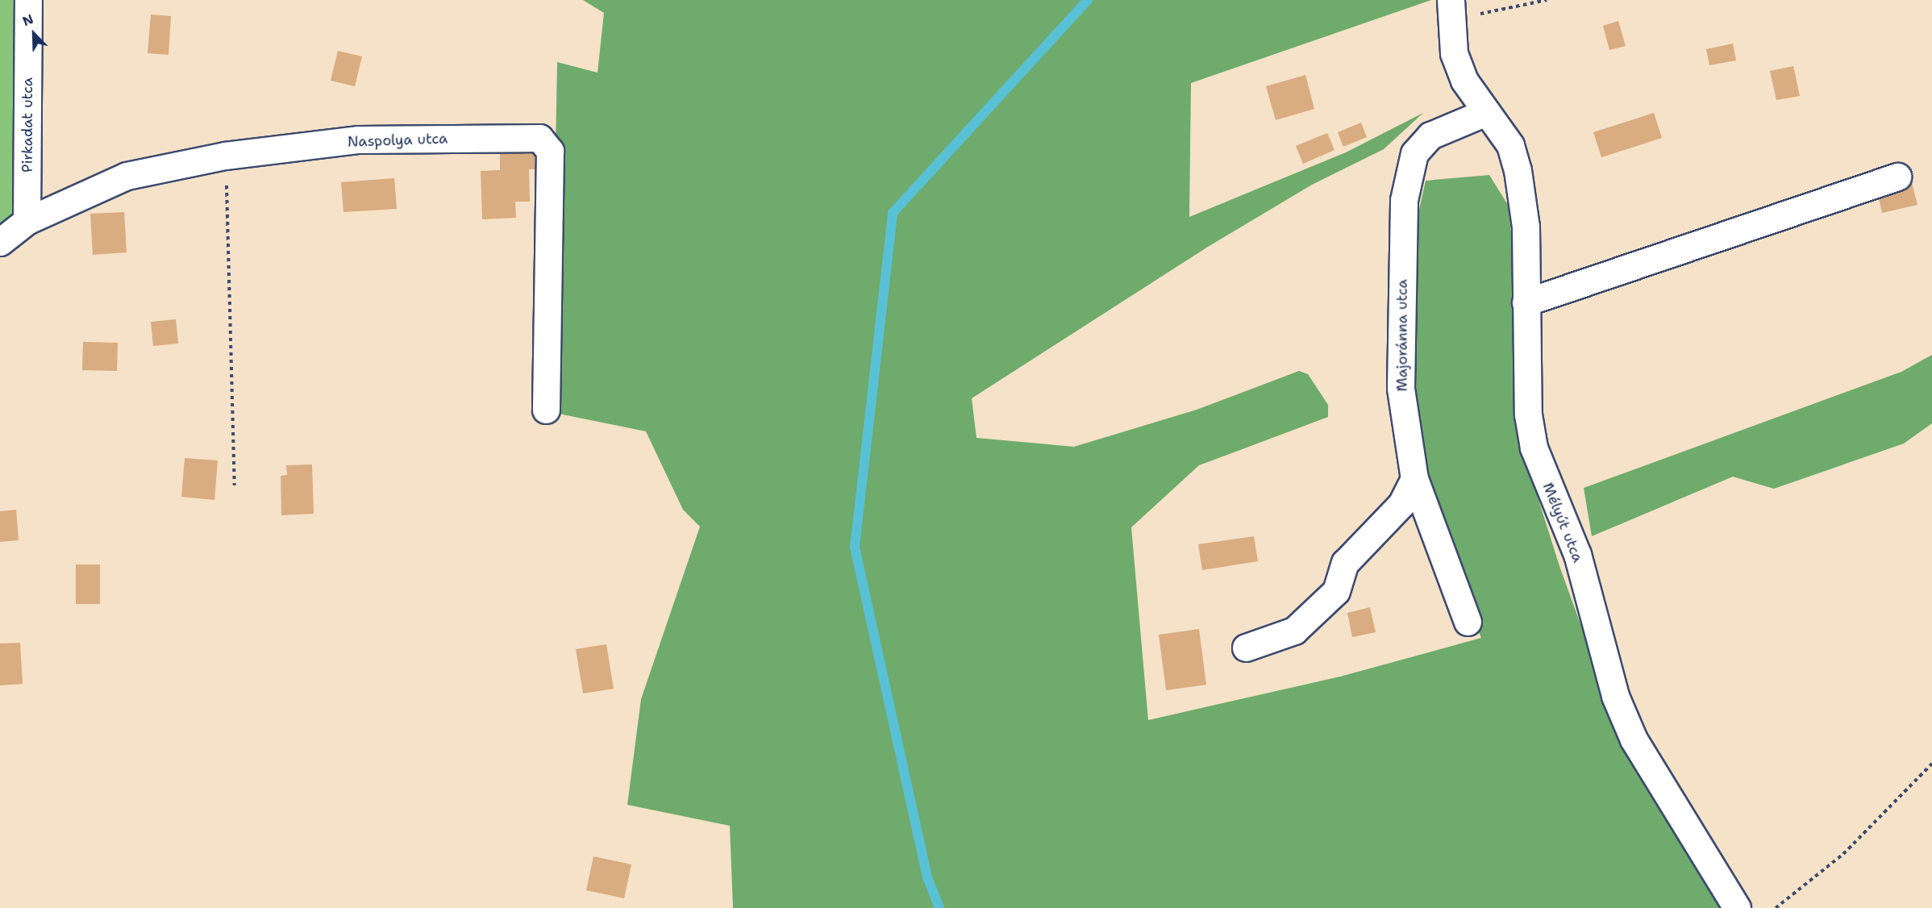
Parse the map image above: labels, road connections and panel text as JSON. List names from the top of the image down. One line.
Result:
{"streets":{"street":["Pirkadat utca","Naspolya utca","Majoránna utca","Mélyút utca"]},"crossings":[["Pirkadat utca","Naspolya utca"],["Majoránna utca","Mélyút utca"]],"north":"top left"}
